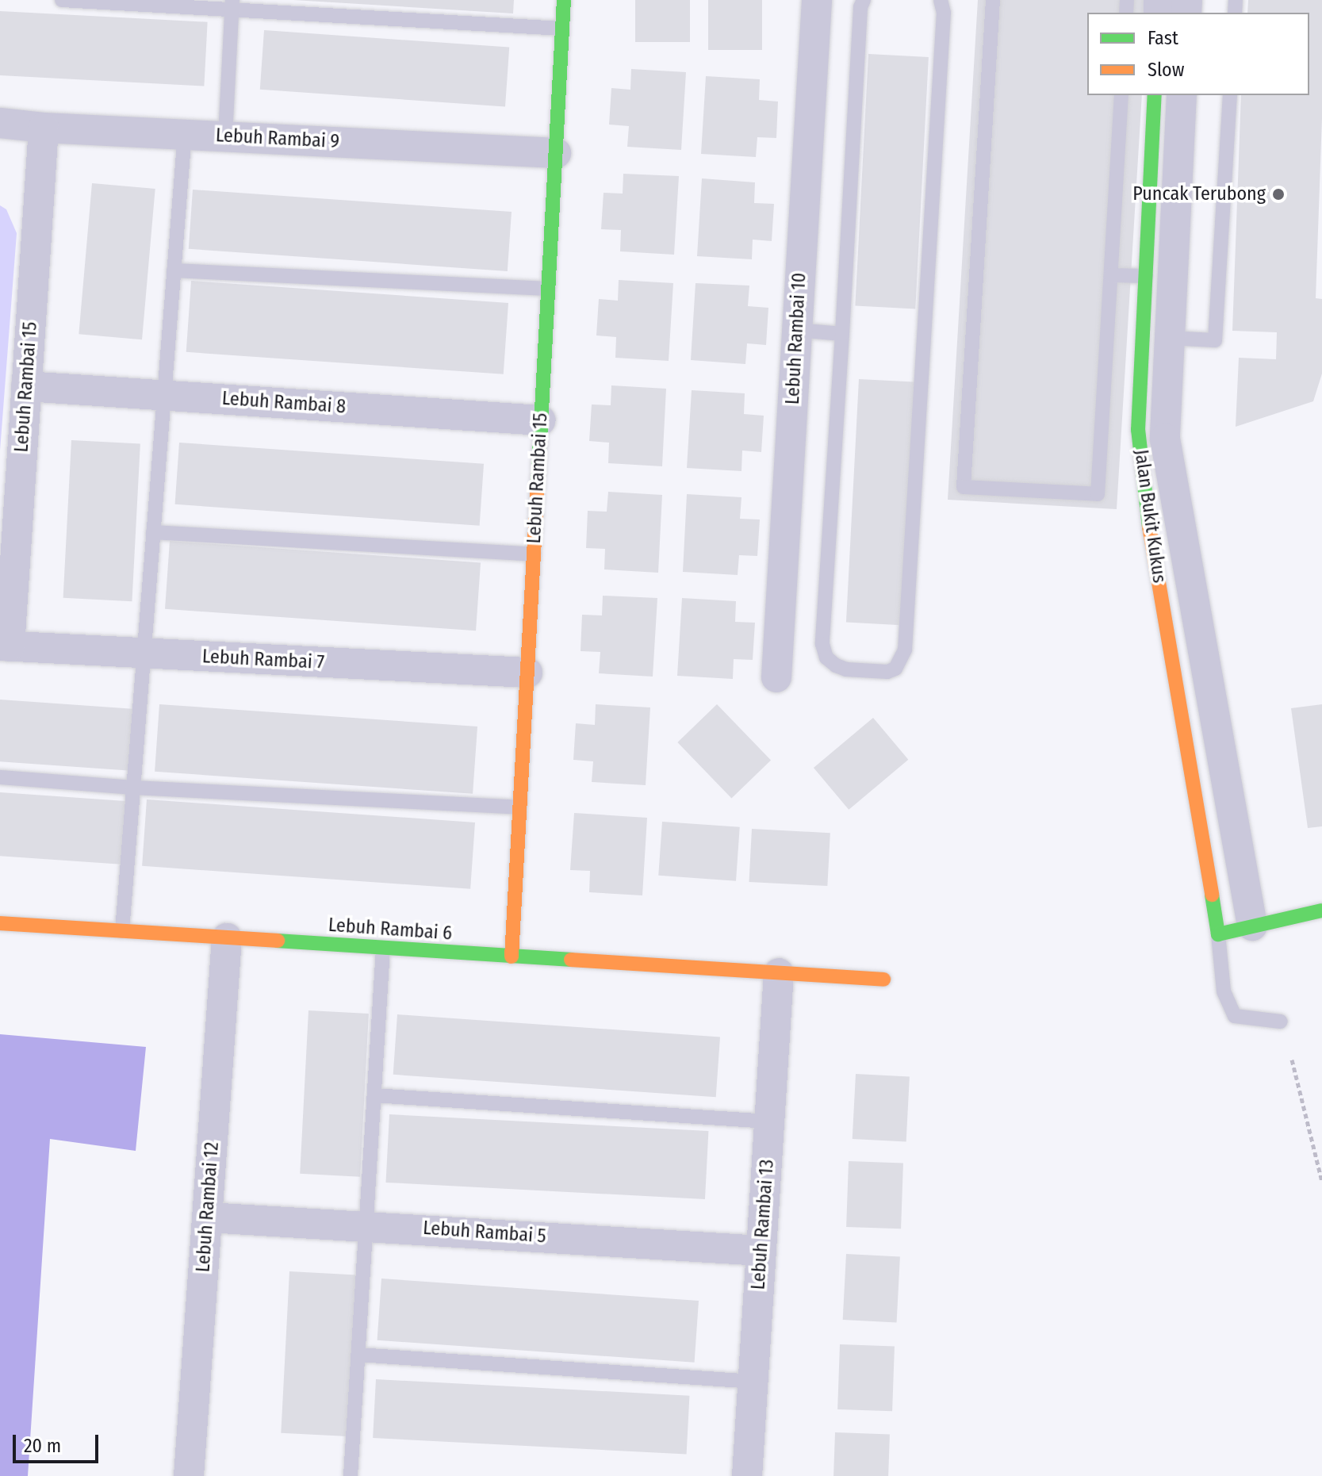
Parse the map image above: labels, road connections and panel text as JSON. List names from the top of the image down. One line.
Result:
{"streets":{"street":["Lebuh Rambai 9","Lebuh Rambai 10","Lebuh Rambai 15","Lebuh Rambai 8","Jalan Bukit Kukus","Lebuh Rambai 7","Lebuh Rambai 6","Lebuh Rambai 12","Lebuh Rambai 13","Lebuh Rambai 5"]},"crossings":[["Lebuh Rambai 9","Lebuh Rambai 15"],["Lebuh Rambai 15","Lebuh Rambai 8"],["Lebuh Rambai 15","Lebuh Rambai 7"],["Lebuh Rambai 15","Lebuh Rambai 6"],["Lebuh Rambai 6","Lebuh Rambai 12"],["Lebuh Rambai 6","Lebuh Rambai 13"],["Lebuh Rambai 12","Lebuh Rambai 5"],["Lebuh Rambai 13","Lebuh Rambai 5"]],"places":["Puncak Terubong"],"legend":["Fast","Slow"],"scale_bar":"20 m"}
